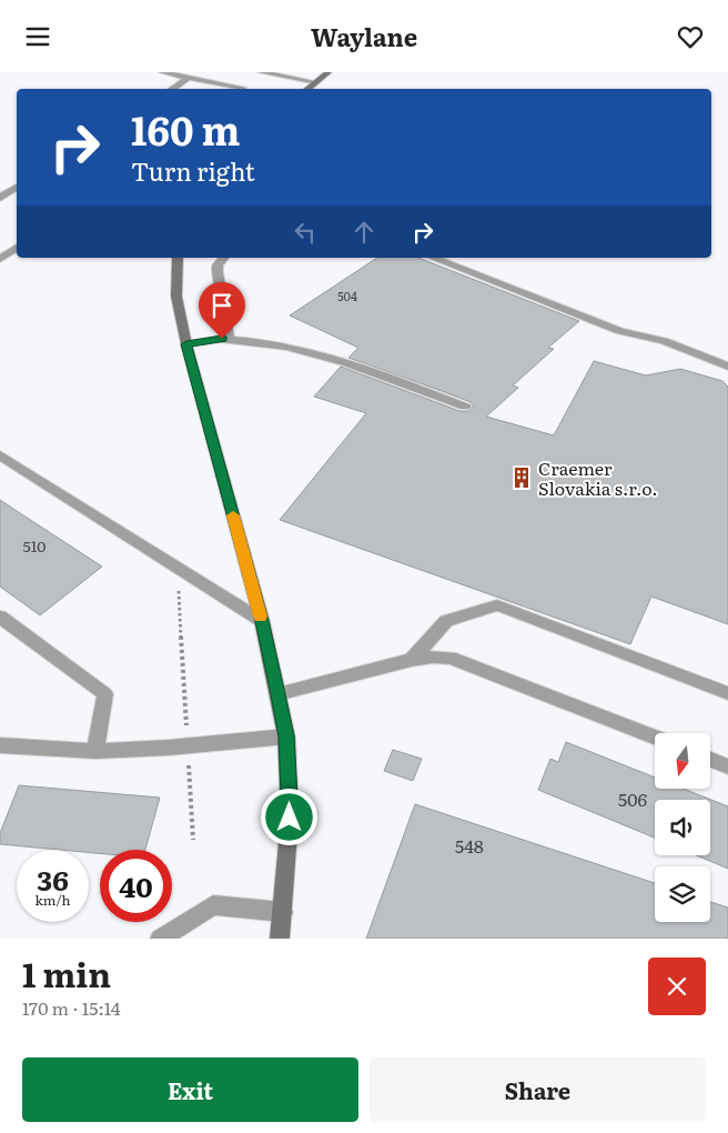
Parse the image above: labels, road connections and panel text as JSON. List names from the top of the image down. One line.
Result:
{"places":{"building":["Craemer Slovakia s.r.o."]},"house_numbers":["504","510","506","548"],"north":"bottom","page":{"header":"Waylane","turn":["160 m","Turn right"],"speed":"36 km/h","limit":"40","heading":["1 min","170 m · 15:14"],"buttons":["Exit","Share"]}}
